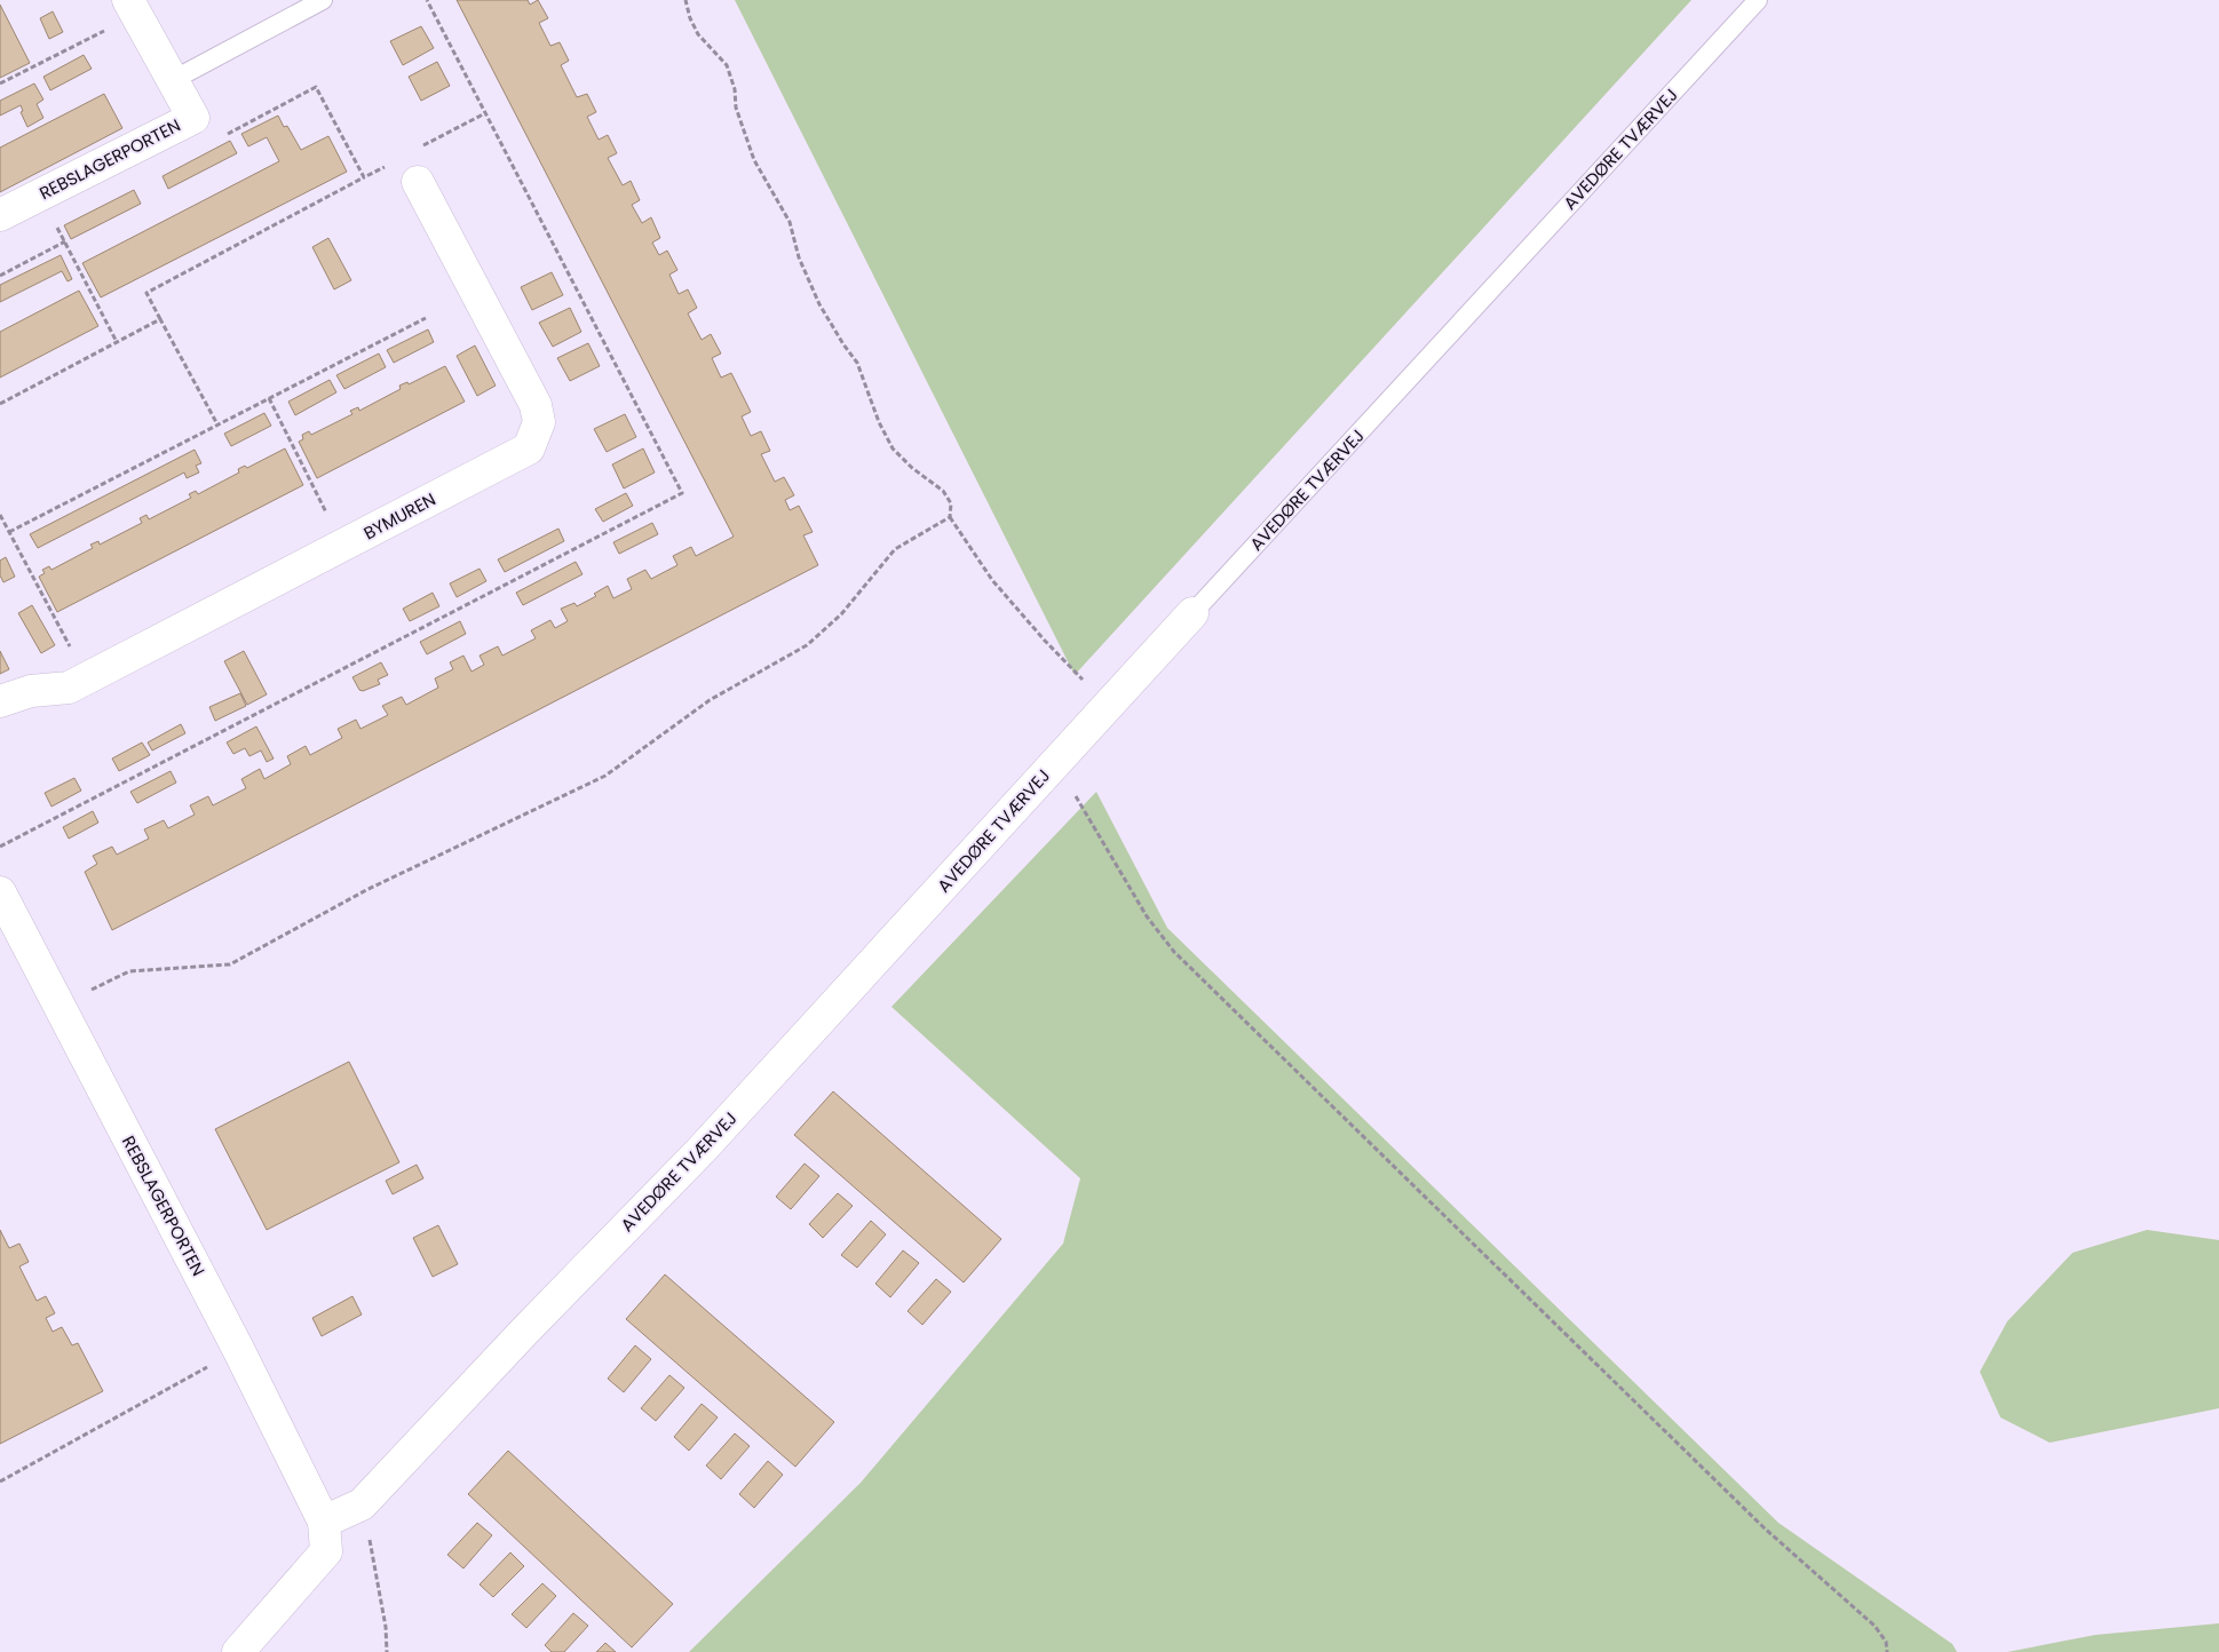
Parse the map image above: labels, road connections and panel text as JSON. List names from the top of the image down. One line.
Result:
{"streets":{"street":["AVEDØRE TVÆRVEJ","REBSLAGERPORTEN","BYMUREN"]},"crossings":[["AVEDØRE TVÆRVEJ","REBSLAGERPORTEN"]]}
